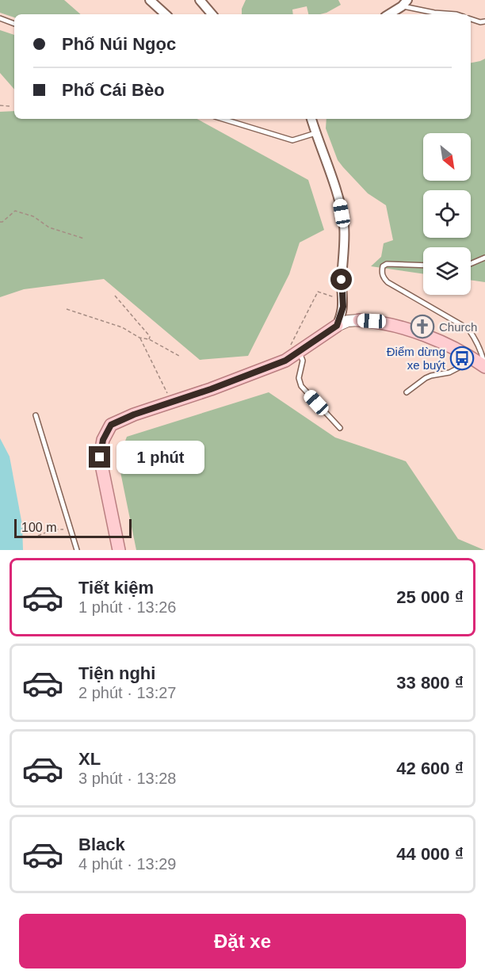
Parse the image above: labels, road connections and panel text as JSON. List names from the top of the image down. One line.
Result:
{"places":{"church":["Church"],"bus stop":["Điểm dừng xe buýt"]},"scale_bar":"100 m","north":"bottom right","page":{"banner":["Phố Núi Ngọc","Phố Cái Bèo"],"bubble":"1 phút","scale":"100 m","list":[{"name":"Tiết kiệm","note":"1 phút · 13:26","value":"25 000 ₫"},{"name":"Tiện nghi","note":"2 phút · 13:27","value":"33 800 ₫"},{"name":"XL","note":"3 phút · 13:28","value":"42 600 ₫"},{"name":"Black","note":"4 phút · 13:29","value":"44 000 ₫"}],"buttons":"Đặt xe"}}
